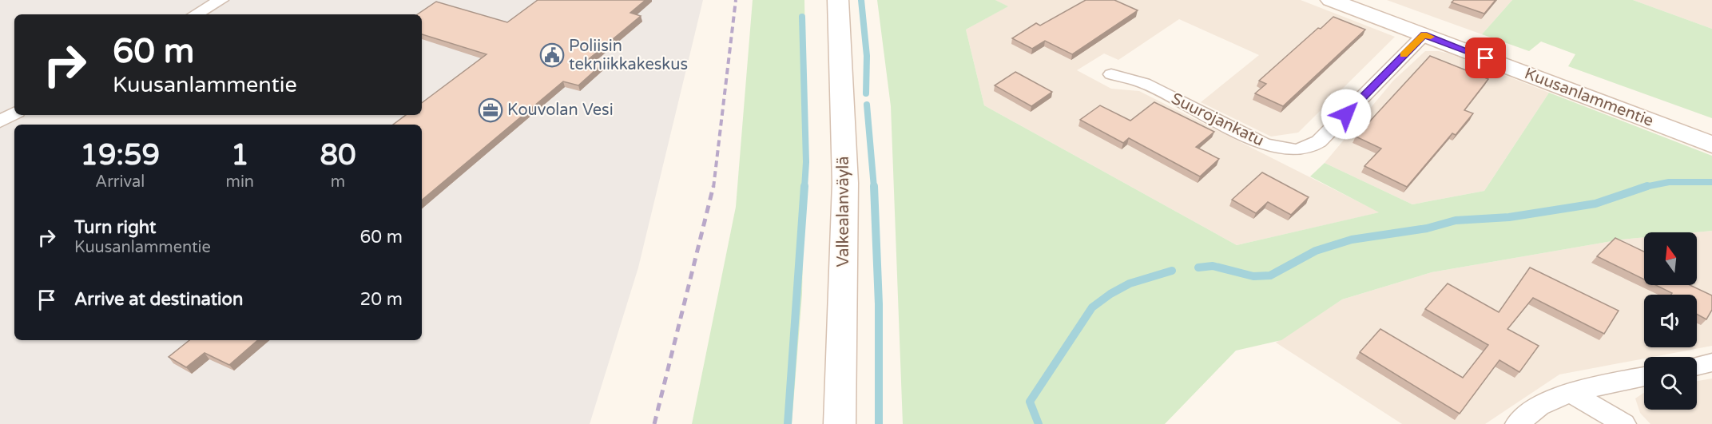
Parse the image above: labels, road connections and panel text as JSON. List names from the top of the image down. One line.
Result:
{"streets":{"main road":["Kuusanlammentie","Valkealanväylä"],"street":["Suurojankatu"]},"crossings":[["Kuusanlammentie","Suurojankatu"]],"places":{"public building":["Poliisin tekniikkakeskus"],"office":["Kouvolan Vesi"]},"north":"top","page":{"turn":["60 m","Kuusanlammentie"],"eta":["19:59","Arrival","1","min","80","m"],"list":[{"name":"Turn right","note":"Kuusanlammentie","value":"60 m"},{"name":"Arrive at destination","value":"20 m"}]}}
